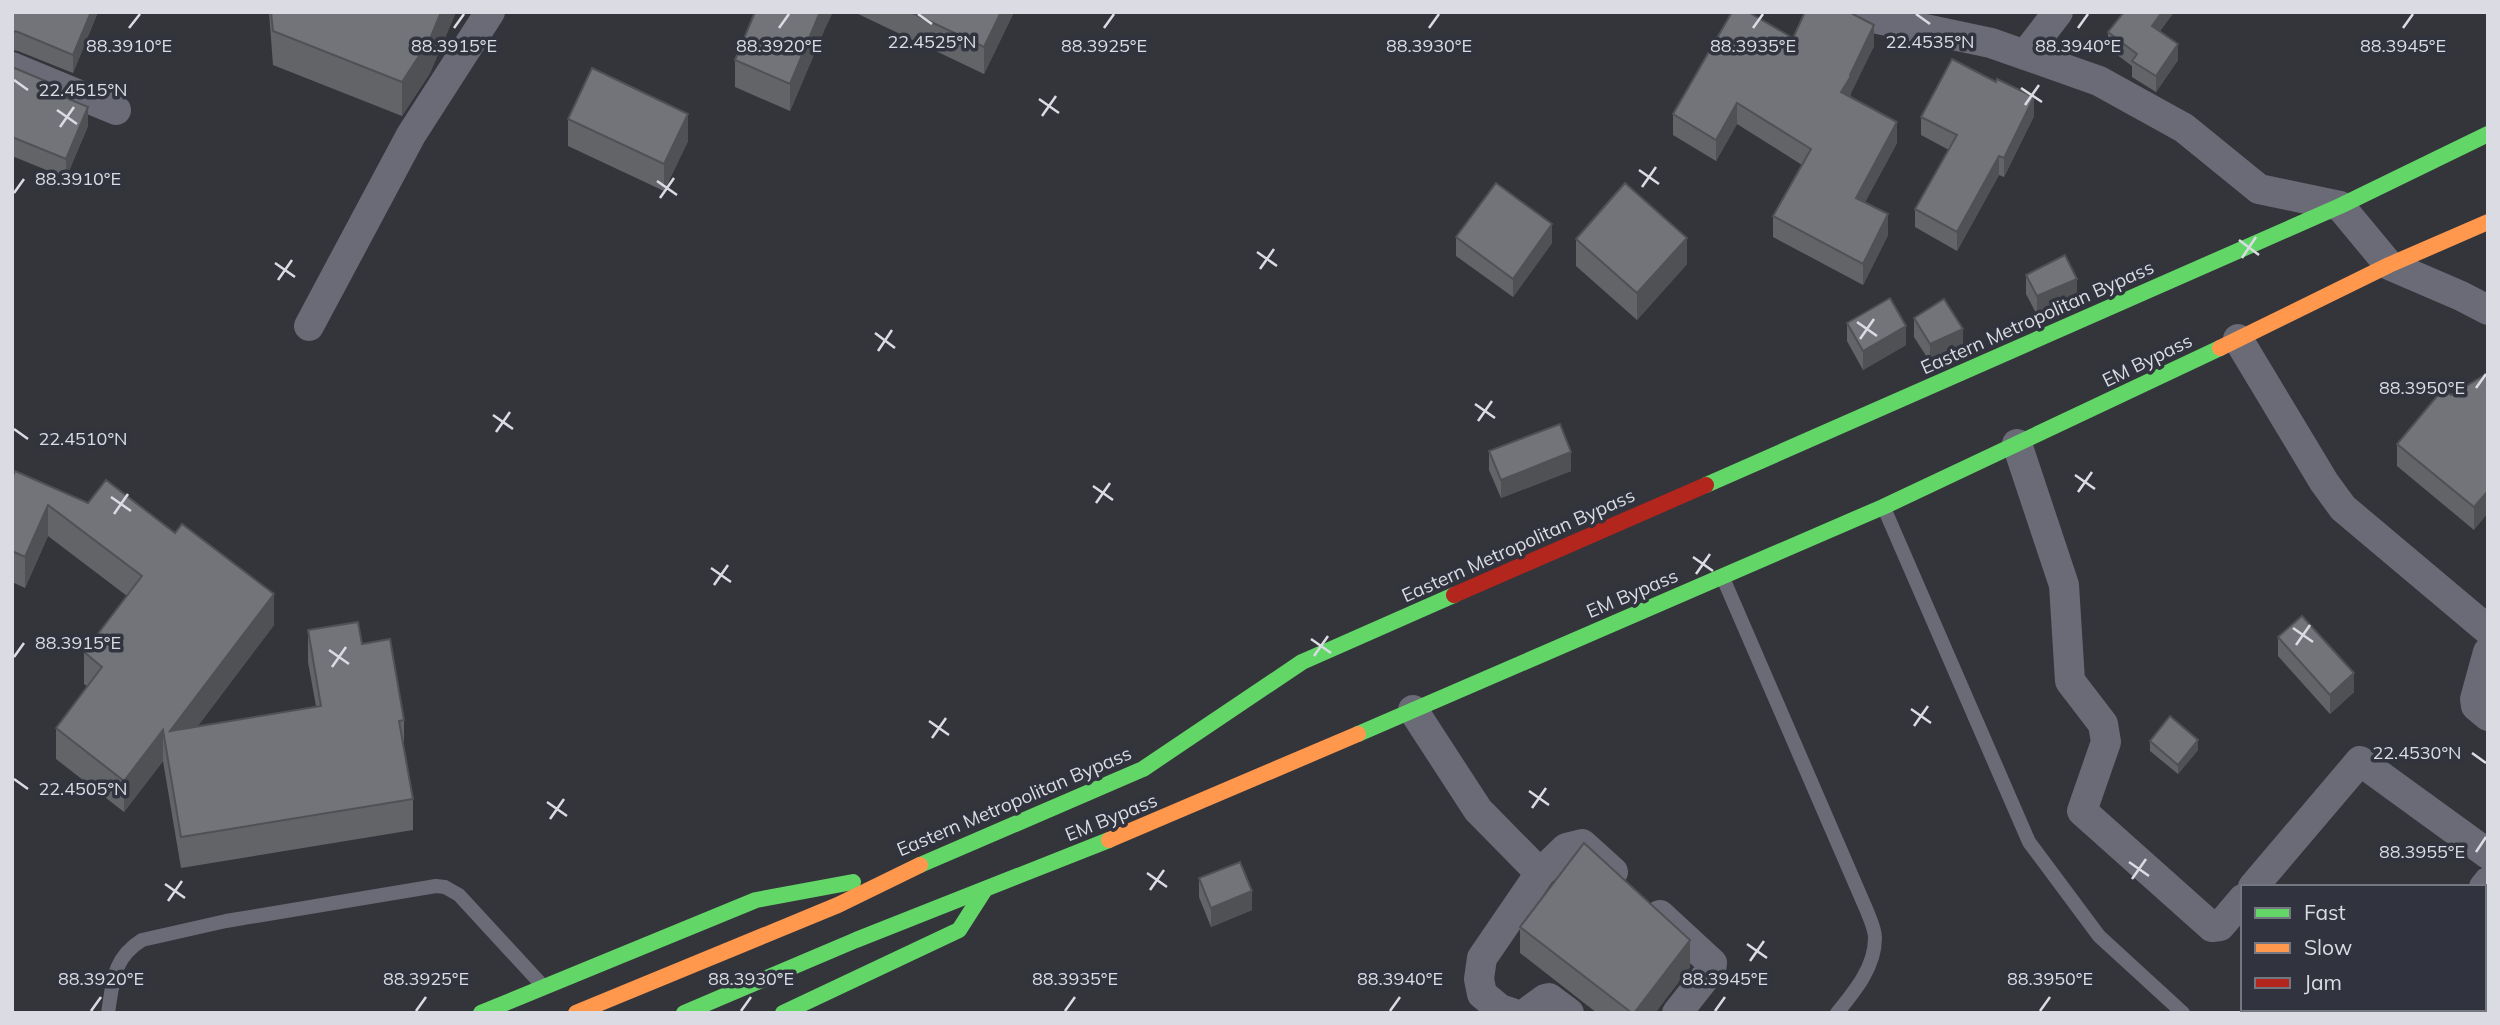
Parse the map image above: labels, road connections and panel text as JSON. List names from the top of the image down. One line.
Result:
{"streets":{"main road":["Eastern Metropolitan Bypass","EM Bypass"]},"legend":["Fast","Slow","Jam"],"coordinates":["22.4525°N","22.4535°N","88.3910°E","88.3915°E","88.3920°E","88.3925°E","88.3930°E","88.3935°E","88.3945°E","88.3940°E","22.4515°N","88.3950°E","22.4510°N","22.4530°N","22.4505°N","88.3955°E"]}
